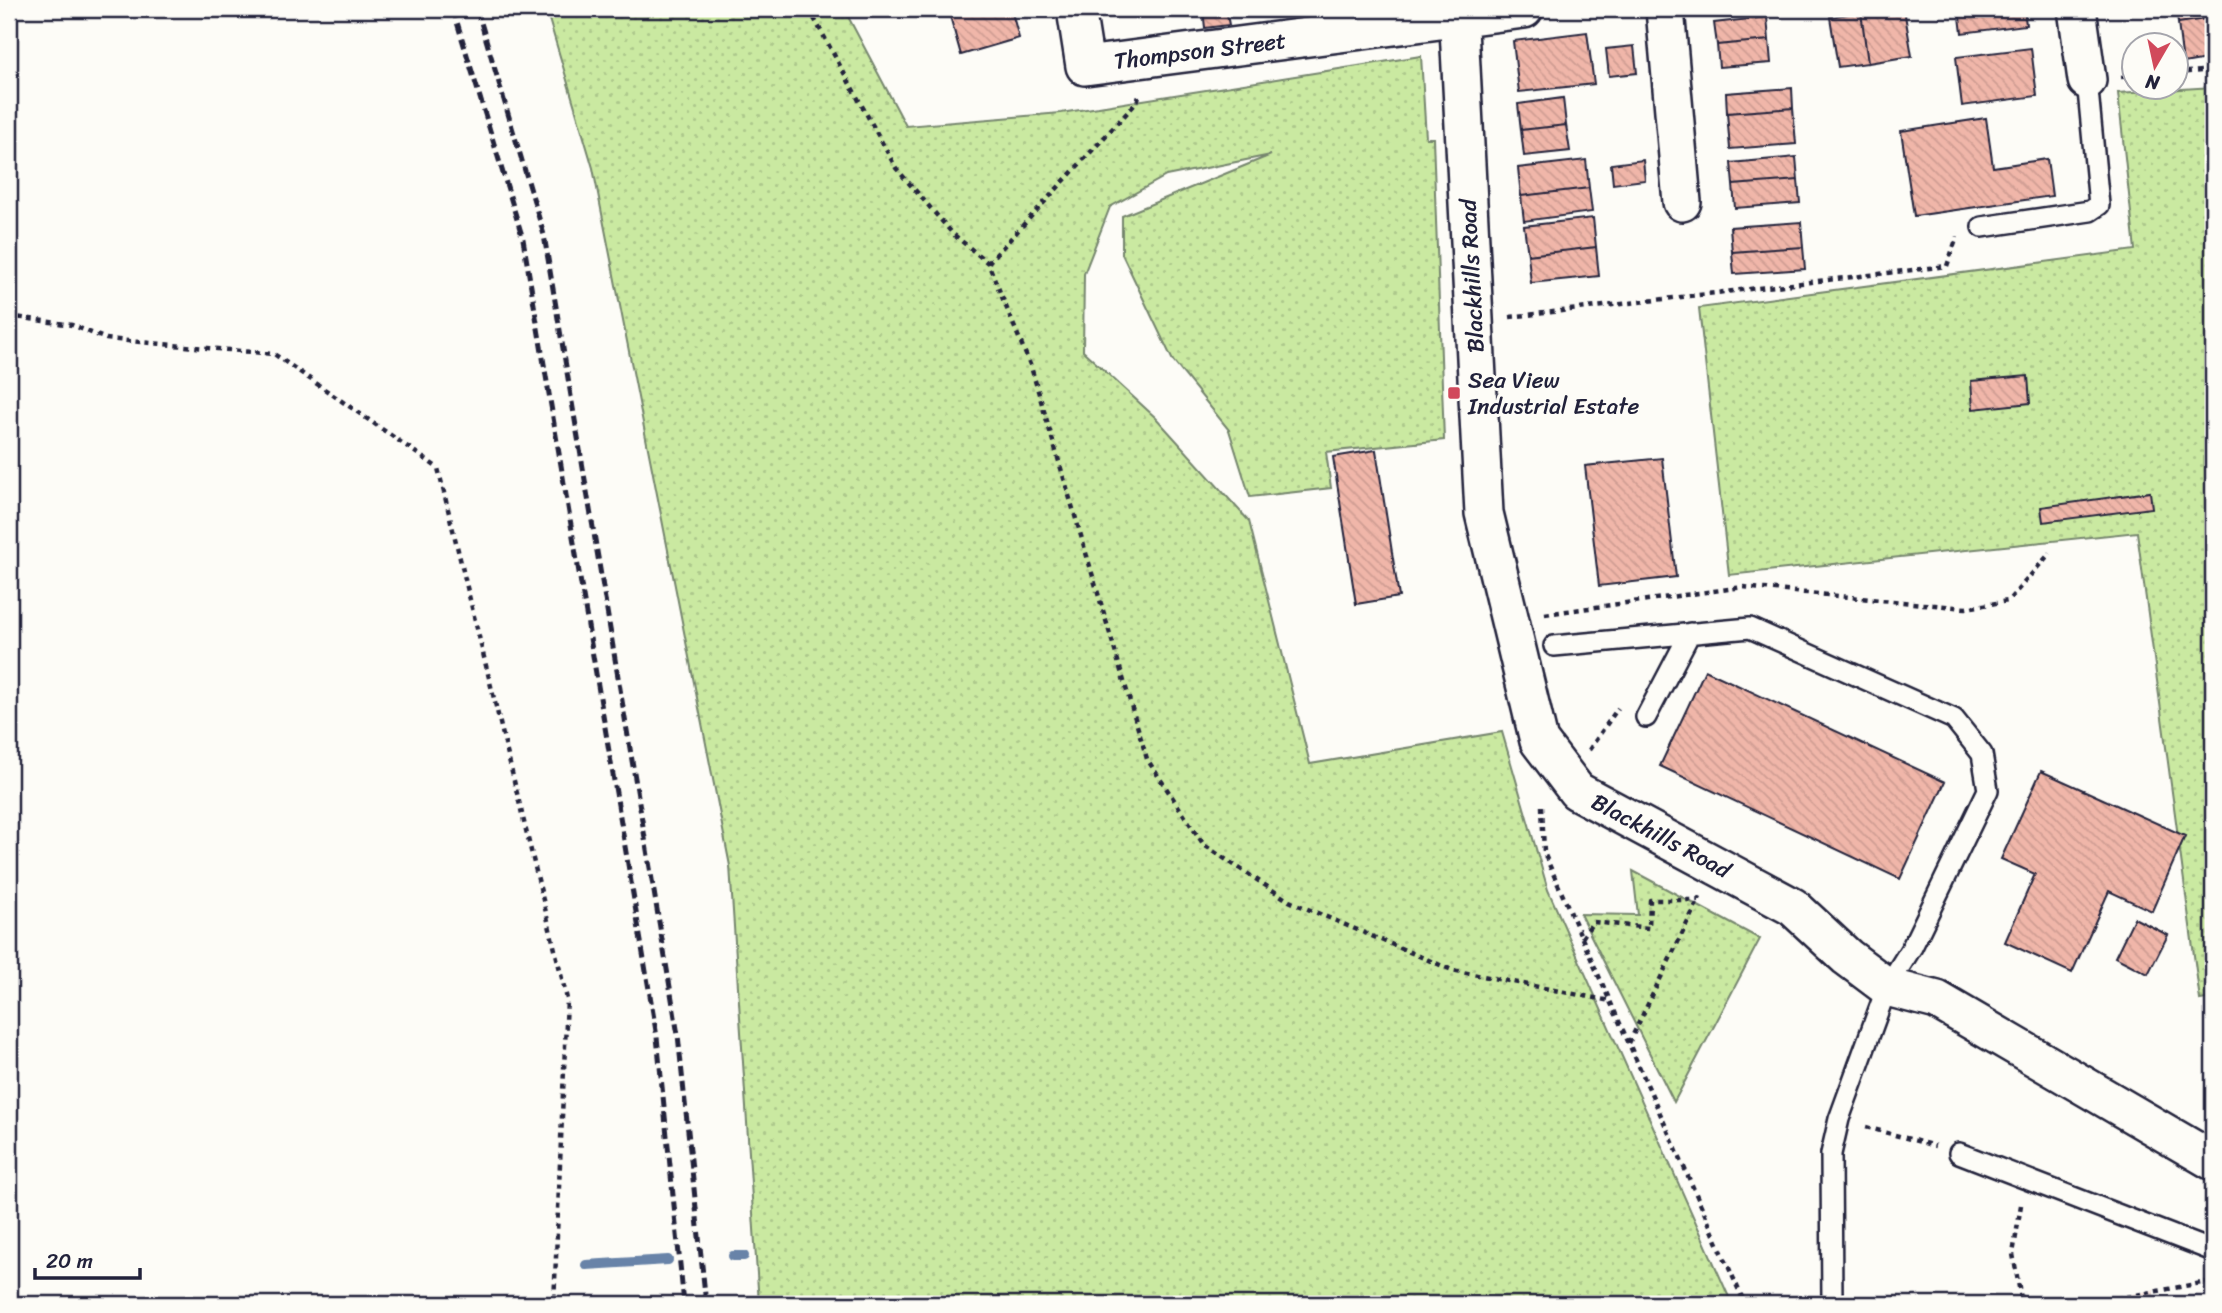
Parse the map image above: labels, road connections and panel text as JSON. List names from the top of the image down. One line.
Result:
{"streets":{"street":["Thompson Street","Blackhills Road"]},"crossings":[["Thompson Street","Blackhills Road"]],"places":{"transit":["Sea View Industrial Estate"]},"scale_bar":"20 m","north":"bottom"}
